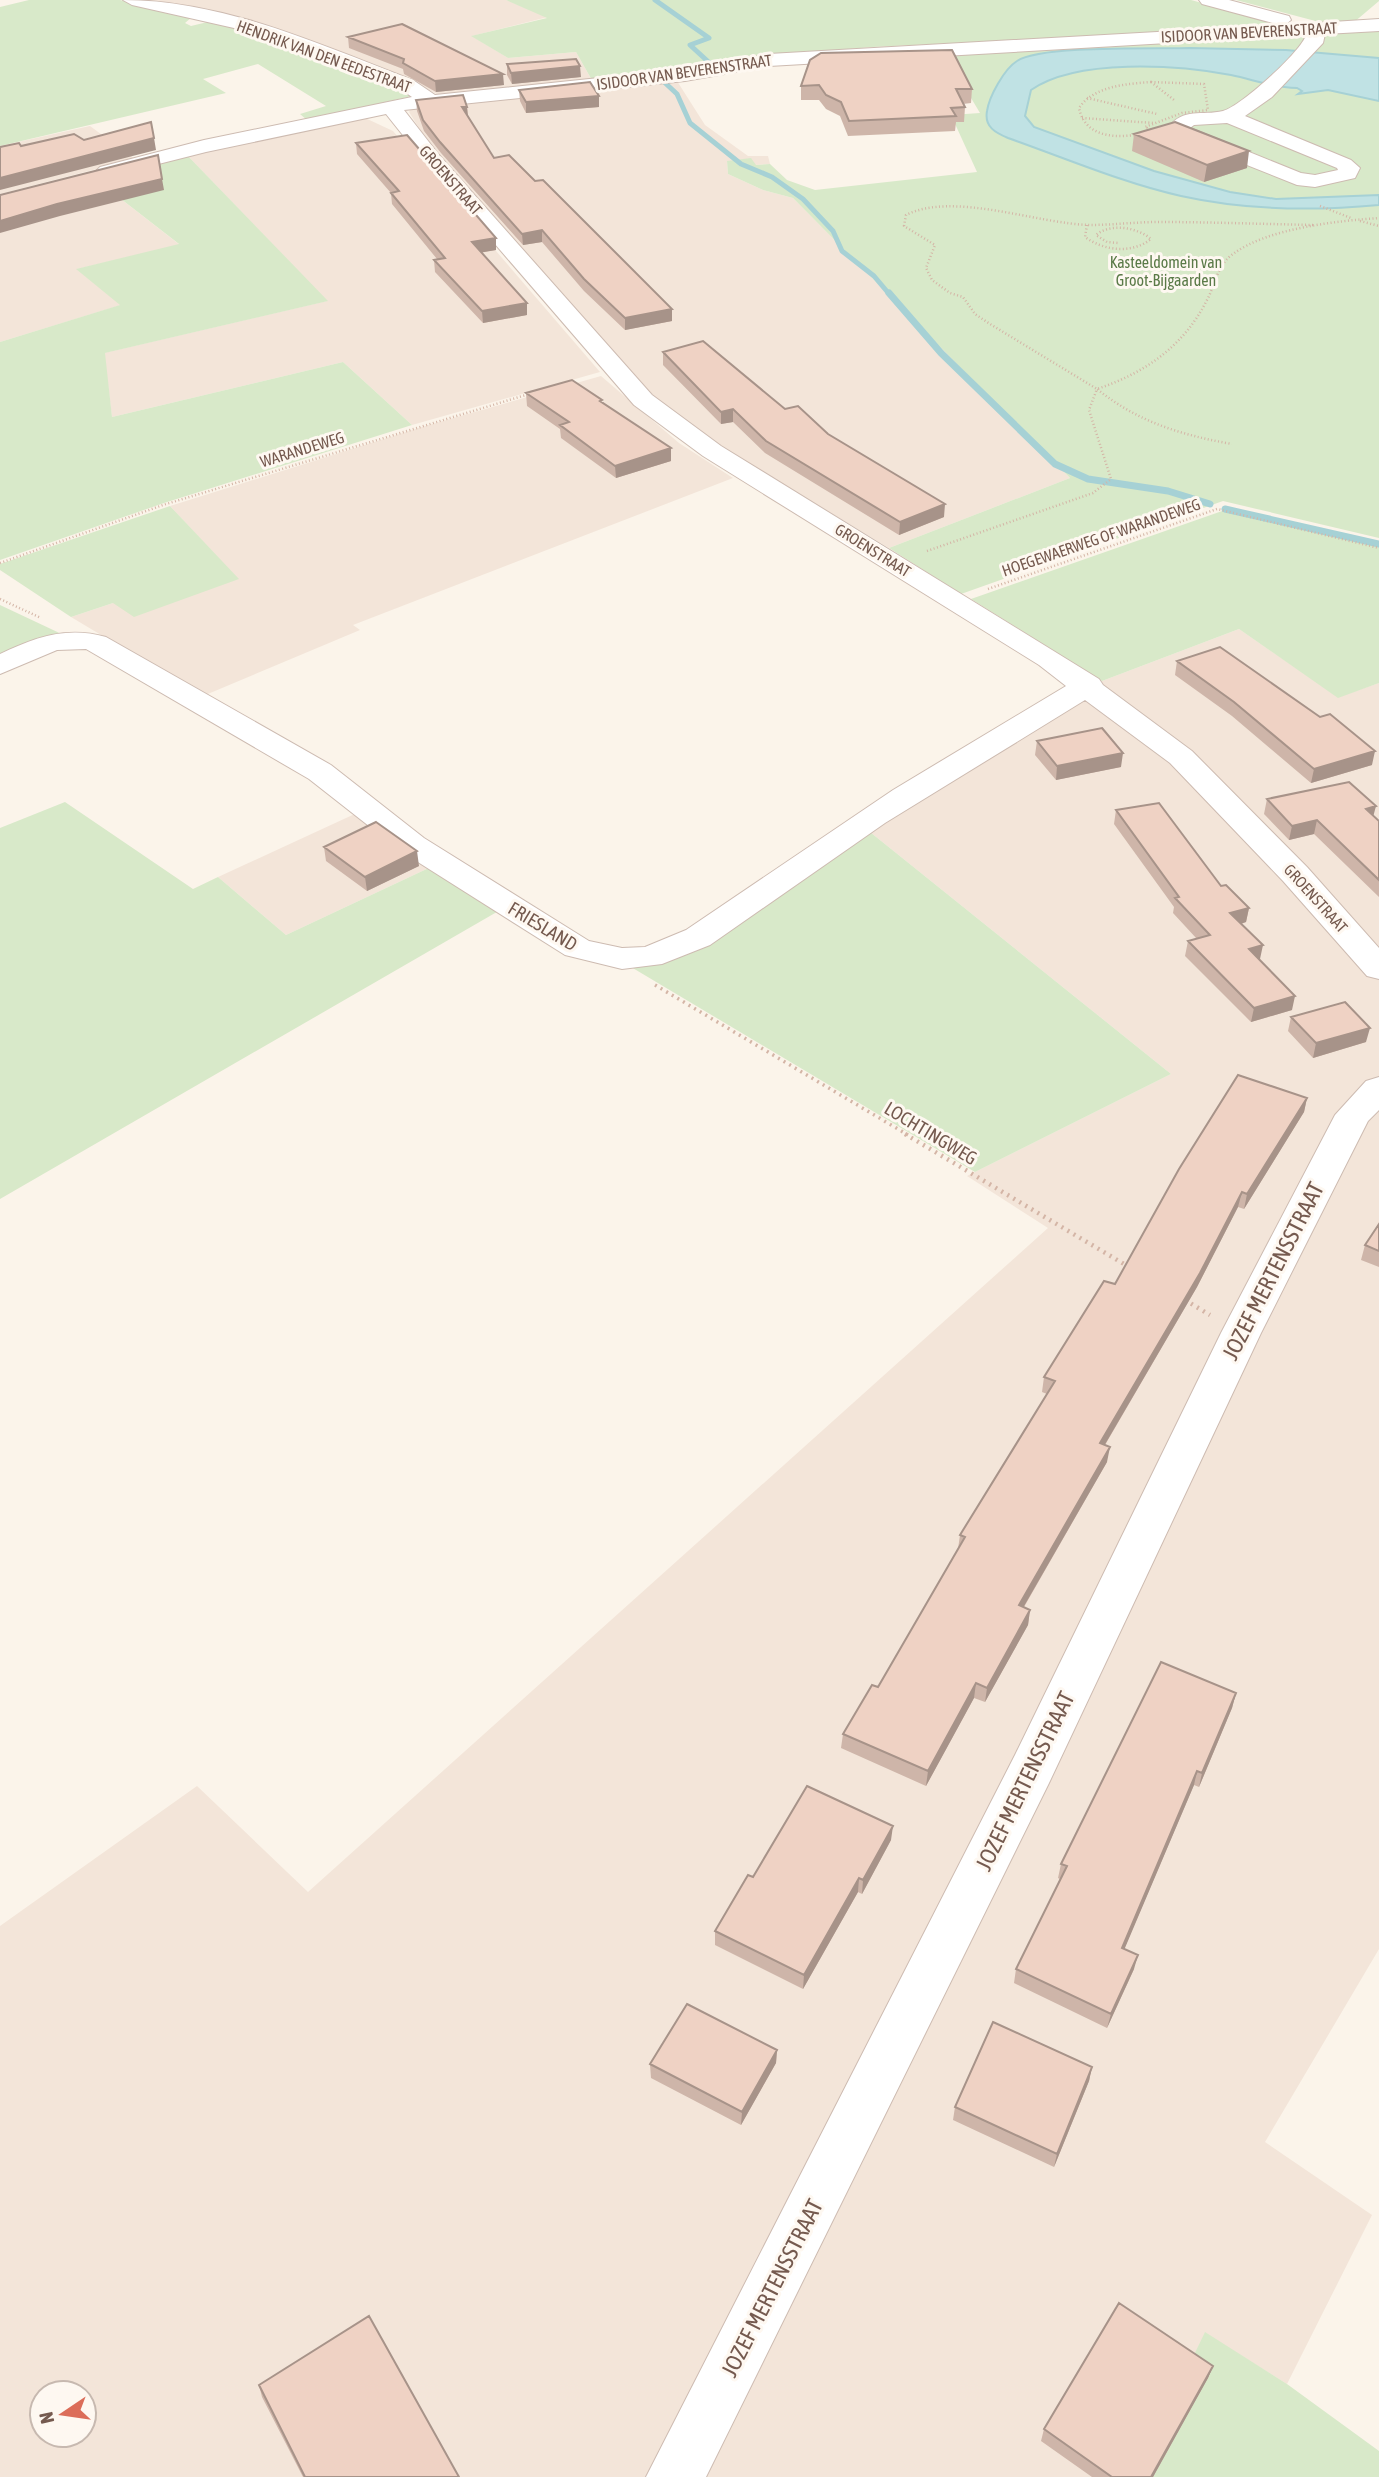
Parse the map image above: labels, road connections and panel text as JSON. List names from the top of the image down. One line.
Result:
{"streets":{"street":["ISIDOOR VAN BEVERENSTRAAT","HENDRIK VAN DEN EEDESTRAAT","GROENSTRAAT","FRIESLAND","JOZEF MERTENSSTRAAT"],"path":["WARANDEWEG","HOEGEWAERWEG OF WARANDEWEG","LOCHTINGWEG"]},"crossings":[["ISIDOOR VAN BEVERENSTRAAT","HENDRIK VAN DEN EEDESTRAAT"],["ISIDOOR VAN BEVERENSTRAAT","GROENSTRAAT"],["GROENSTRAAT","HOEGEWAERWEG OF WARANDEWEG"],["GROENSTRAAT","FRIESLAND"],["FRIESLAND","LOCHTINGWEG"]],"parks":["Kasteeldomein van Groot-Bijgaarden"],"north":"left"}
